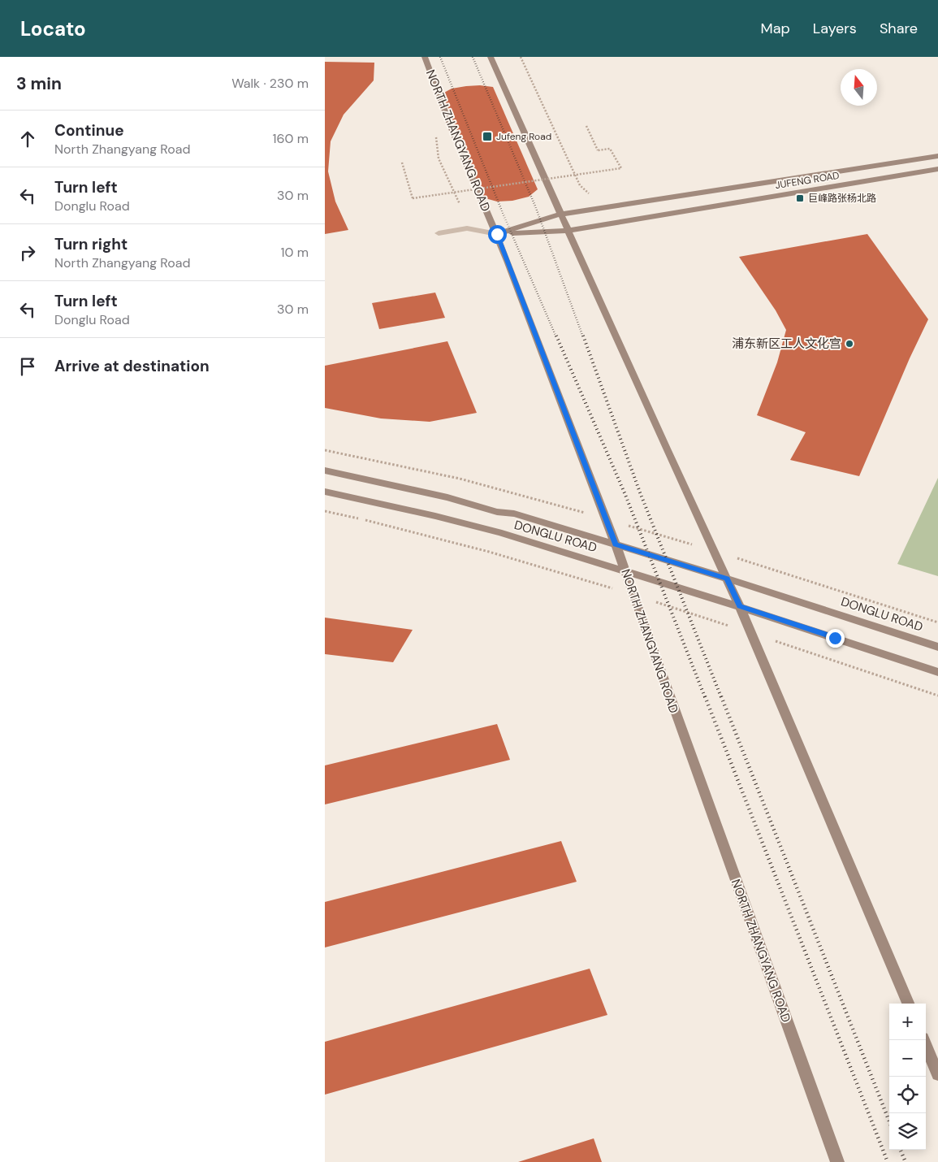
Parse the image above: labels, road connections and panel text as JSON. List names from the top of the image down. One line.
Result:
{"streets":{"main road":["NORTH ZHANGYANG ROAD","JUFENG ROAD","DONGLU ROAD"]},"crossings":[["NORTH ZHANGYANG ROAD","JUFENG ROAD"],["NORTH ZHANGYANG ROAD","DONGLU ROAD"]],"places":{"transit":["Jufeng Road","巨峰路张杨北路"],"other":["浦东新区工人文化宫"]},"north":"top","page":{"header":"Locato","nav":["Map","Layers","Share"],"heading":["3 min","Walk · 230 m"],"list":[["Continue","North Zhangyang Road","160 m"],["Turn left","Donglu Road","30 m"],["Turn right","North Zhangyang Road","10 m"],["Turn left","Donglu Road","30 m"],"Arrive at destination"],"map_buttons":["+","−"]}}
